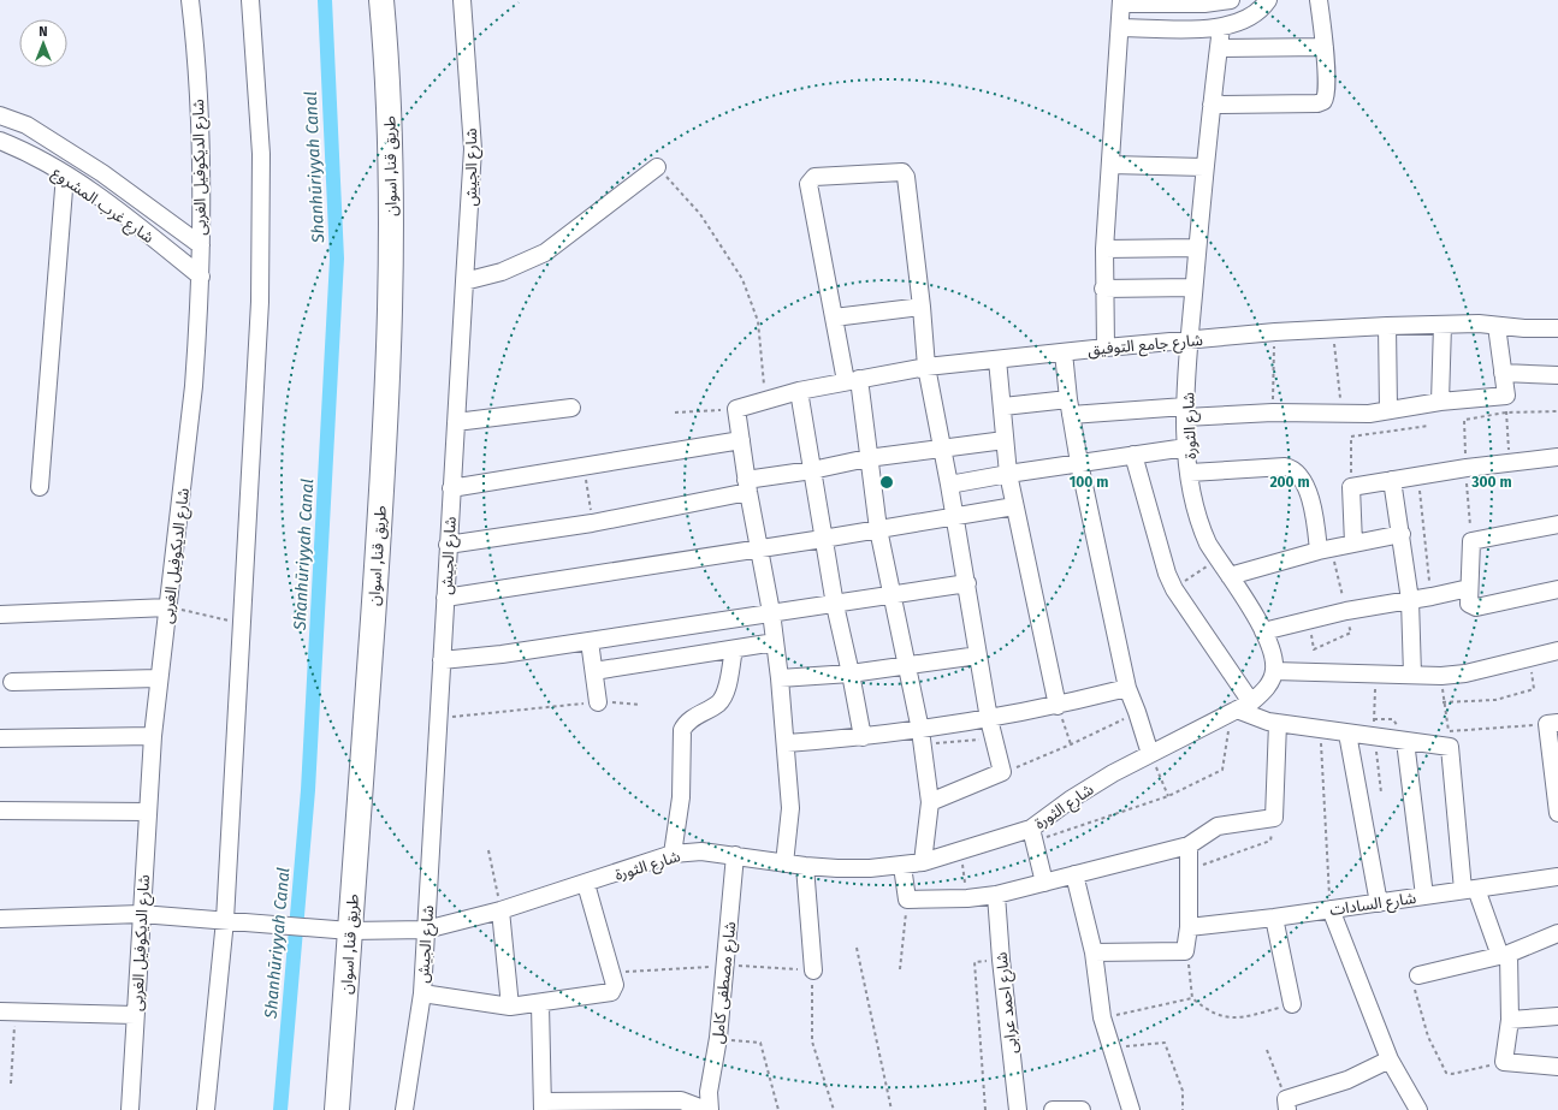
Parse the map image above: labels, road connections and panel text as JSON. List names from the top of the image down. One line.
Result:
{"streets":{"highway":["طريق قنا, اسوان"],"street":["شارع الديكوفيل الغربى","شارع الجيش","شارع غرب المشروع","شارع جامع التوفيق","شارع الثورة","شارع السادات","شارع مصطفى كامل","شارع احمد عرابى"]},"crossings":[["طريق قنا, اسوان","شارع الثورة"],["شارع الديكوفيل الغربى","شارع غرب المشروع"],["شارع الديكوفيل الغربى","شارع الثورة"],["شارع الجيش","شارع الثورة"],["شارع جامع التوفيق","شارع الثورة"],["شارع الثورة","شارع مصطفى كامل"]],"water":["Shanhūriyyah Canal"],"north":"top","rings":["100 m","200 m","300 m"]}
